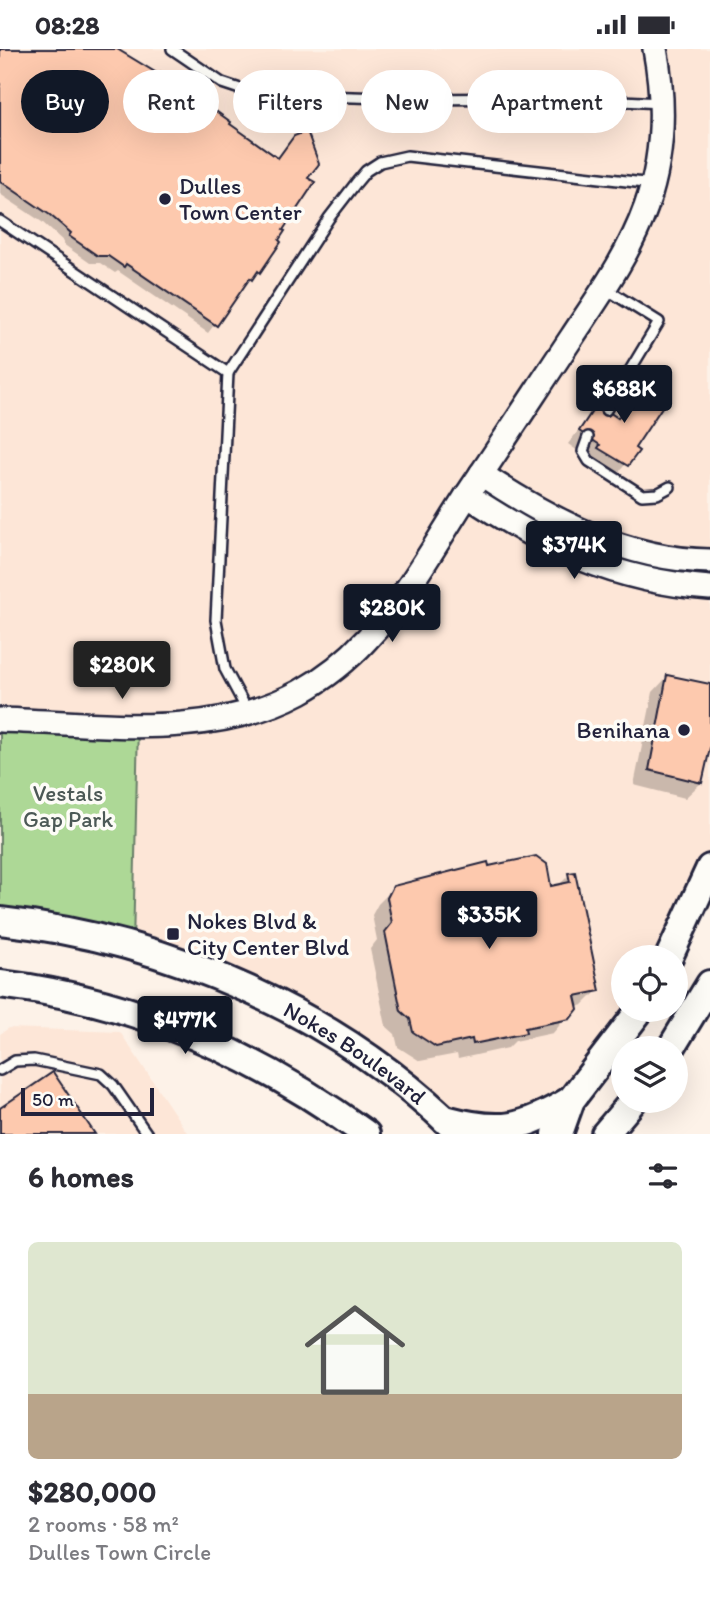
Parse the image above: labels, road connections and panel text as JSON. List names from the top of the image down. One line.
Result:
{"streets":{"main road":["Nokes Boulevard"]},"parks":["Vestals Gap Park"],"places":{"other":["Dulles Town Center","Benihana"],"transit":["Nokes Blvd & City Center Blvd"]},"scale_bar":"50 m","page":{"status":"08:28","chip":["Buy","Rent","Filters","New","Apartment"],"price":["$688K","$374K","$280K","$280K","$335K","$477K"],"scale":"50 m","heading":"6 homes","list":[{"name":"$280,000","note":"2 rooms · 58 m² · Dulles Town Circle"}]}}
